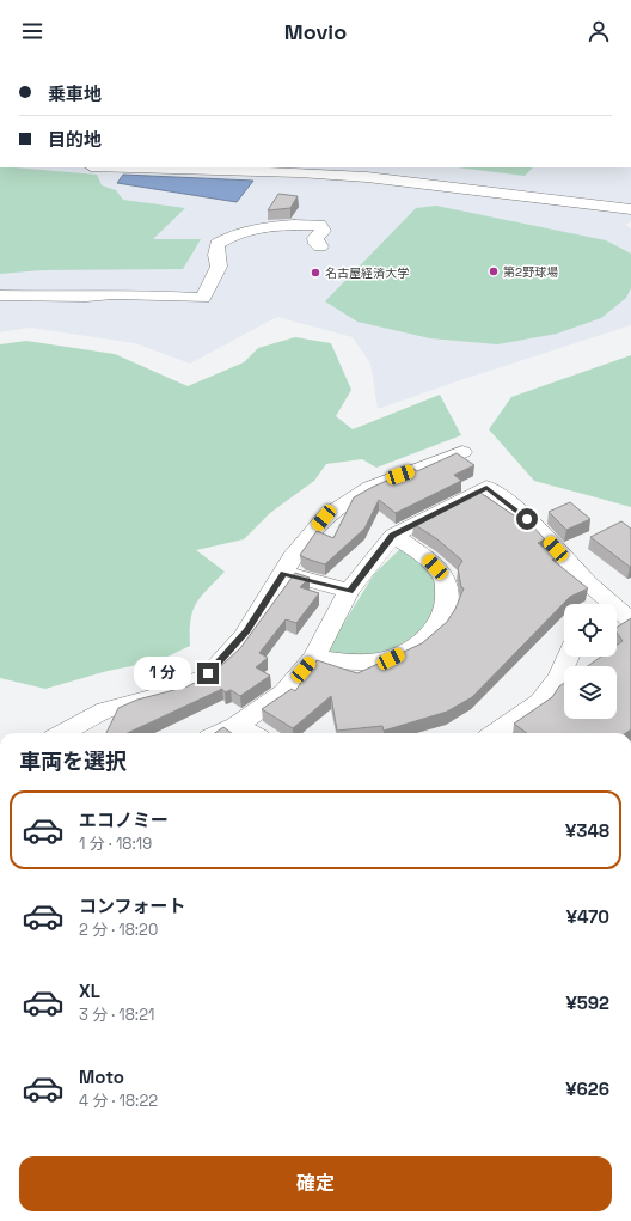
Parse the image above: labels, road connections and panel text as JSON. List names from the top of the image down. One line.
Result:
{"places":["第2野球場","名古屋経済大学"],"page":{"header":"Movio","banner":["乗車地","目的地"],"bubble":"1 分","heading":"車両を選択","list":[{"name":"エコノミー","note":"1 分 · 18:19","value":"¥348"},{"name":"コンフォート","note":"2 分 · 18:20","value":"¥470"},{"name":"XL","note":"3 分 · 18:21","value":"¥592"},{"name":"Moto","note":"4 分 · 18:22","value":"¥626"}],"buttons":"確定"}}
